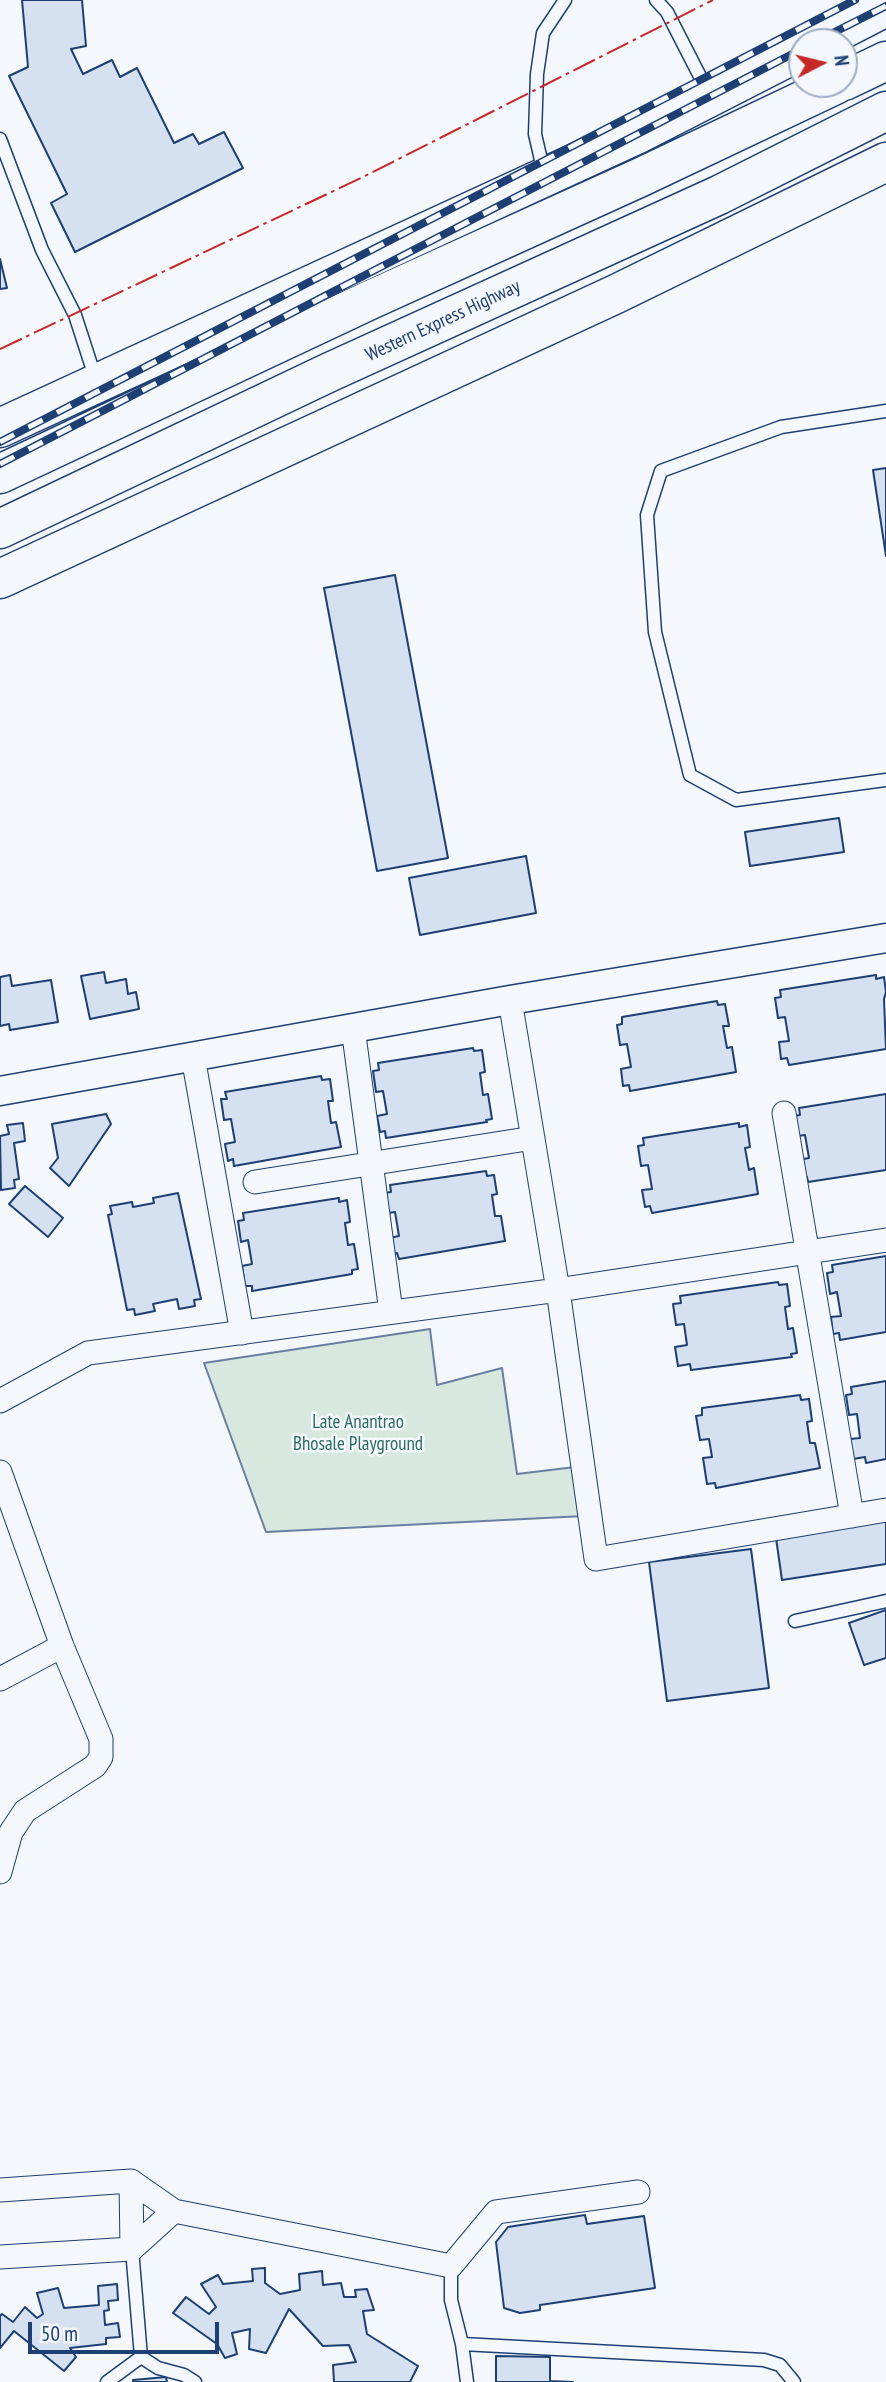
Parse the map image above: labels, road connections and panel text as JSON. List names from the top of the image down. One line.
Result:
{"streets":{"highway":["Western Express Highway"]},"parks":["Late Anantrao Bhosale Playground"],"scale_bar":"50 m","north":"right"}
